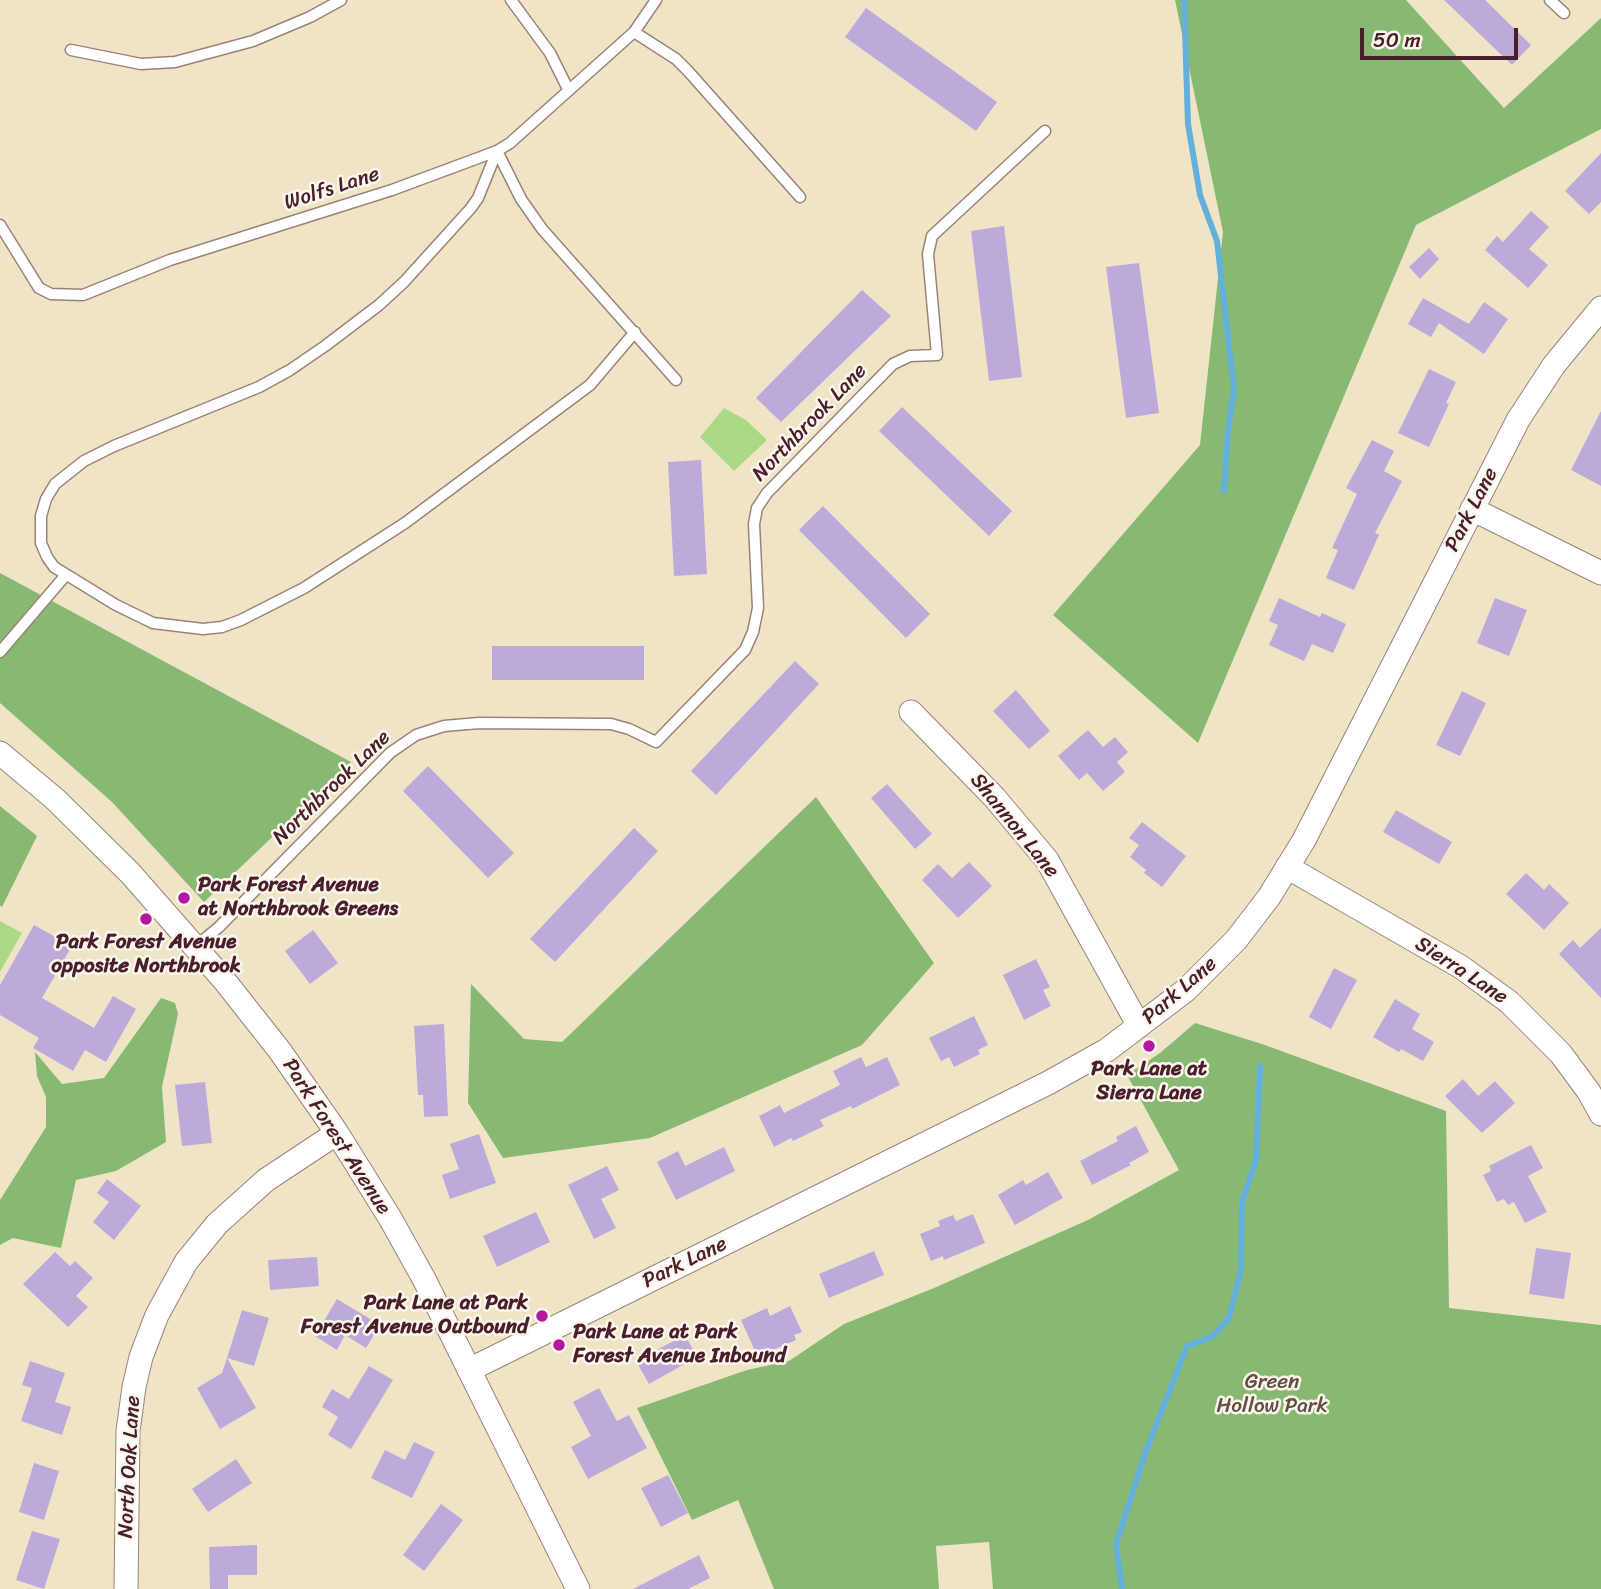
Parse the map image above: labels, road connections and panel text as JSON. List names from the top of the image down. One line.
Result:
{"streets":{"street":["Park Lane","Shannon Lane","Sierra Lane","Park Forest Avenue","North Oak Lane"],"lane":["Wolfs Lane","Northbrook Lane"]},"crossings":[["Northbrook Lane","Park Forest Avenue"],["Park Lane","Shannon Lane"],["Park Lane","Sierra Lane"],["Park Lane","Park Forest Avenue"],["Park Forest Avenue","North Oak Lane"]],"parks":["Green Hollow Park"],"places":["Park Forest Avenue at Northbrook Greens","Park Forest Avenue opposite Northbrook","Park Lane at Sierra Lane","Park Lane at Park Forest Avenue Outbound","Park Lane at Park Forest Avenue Inbound"],"scale_bar":"50 m"}
